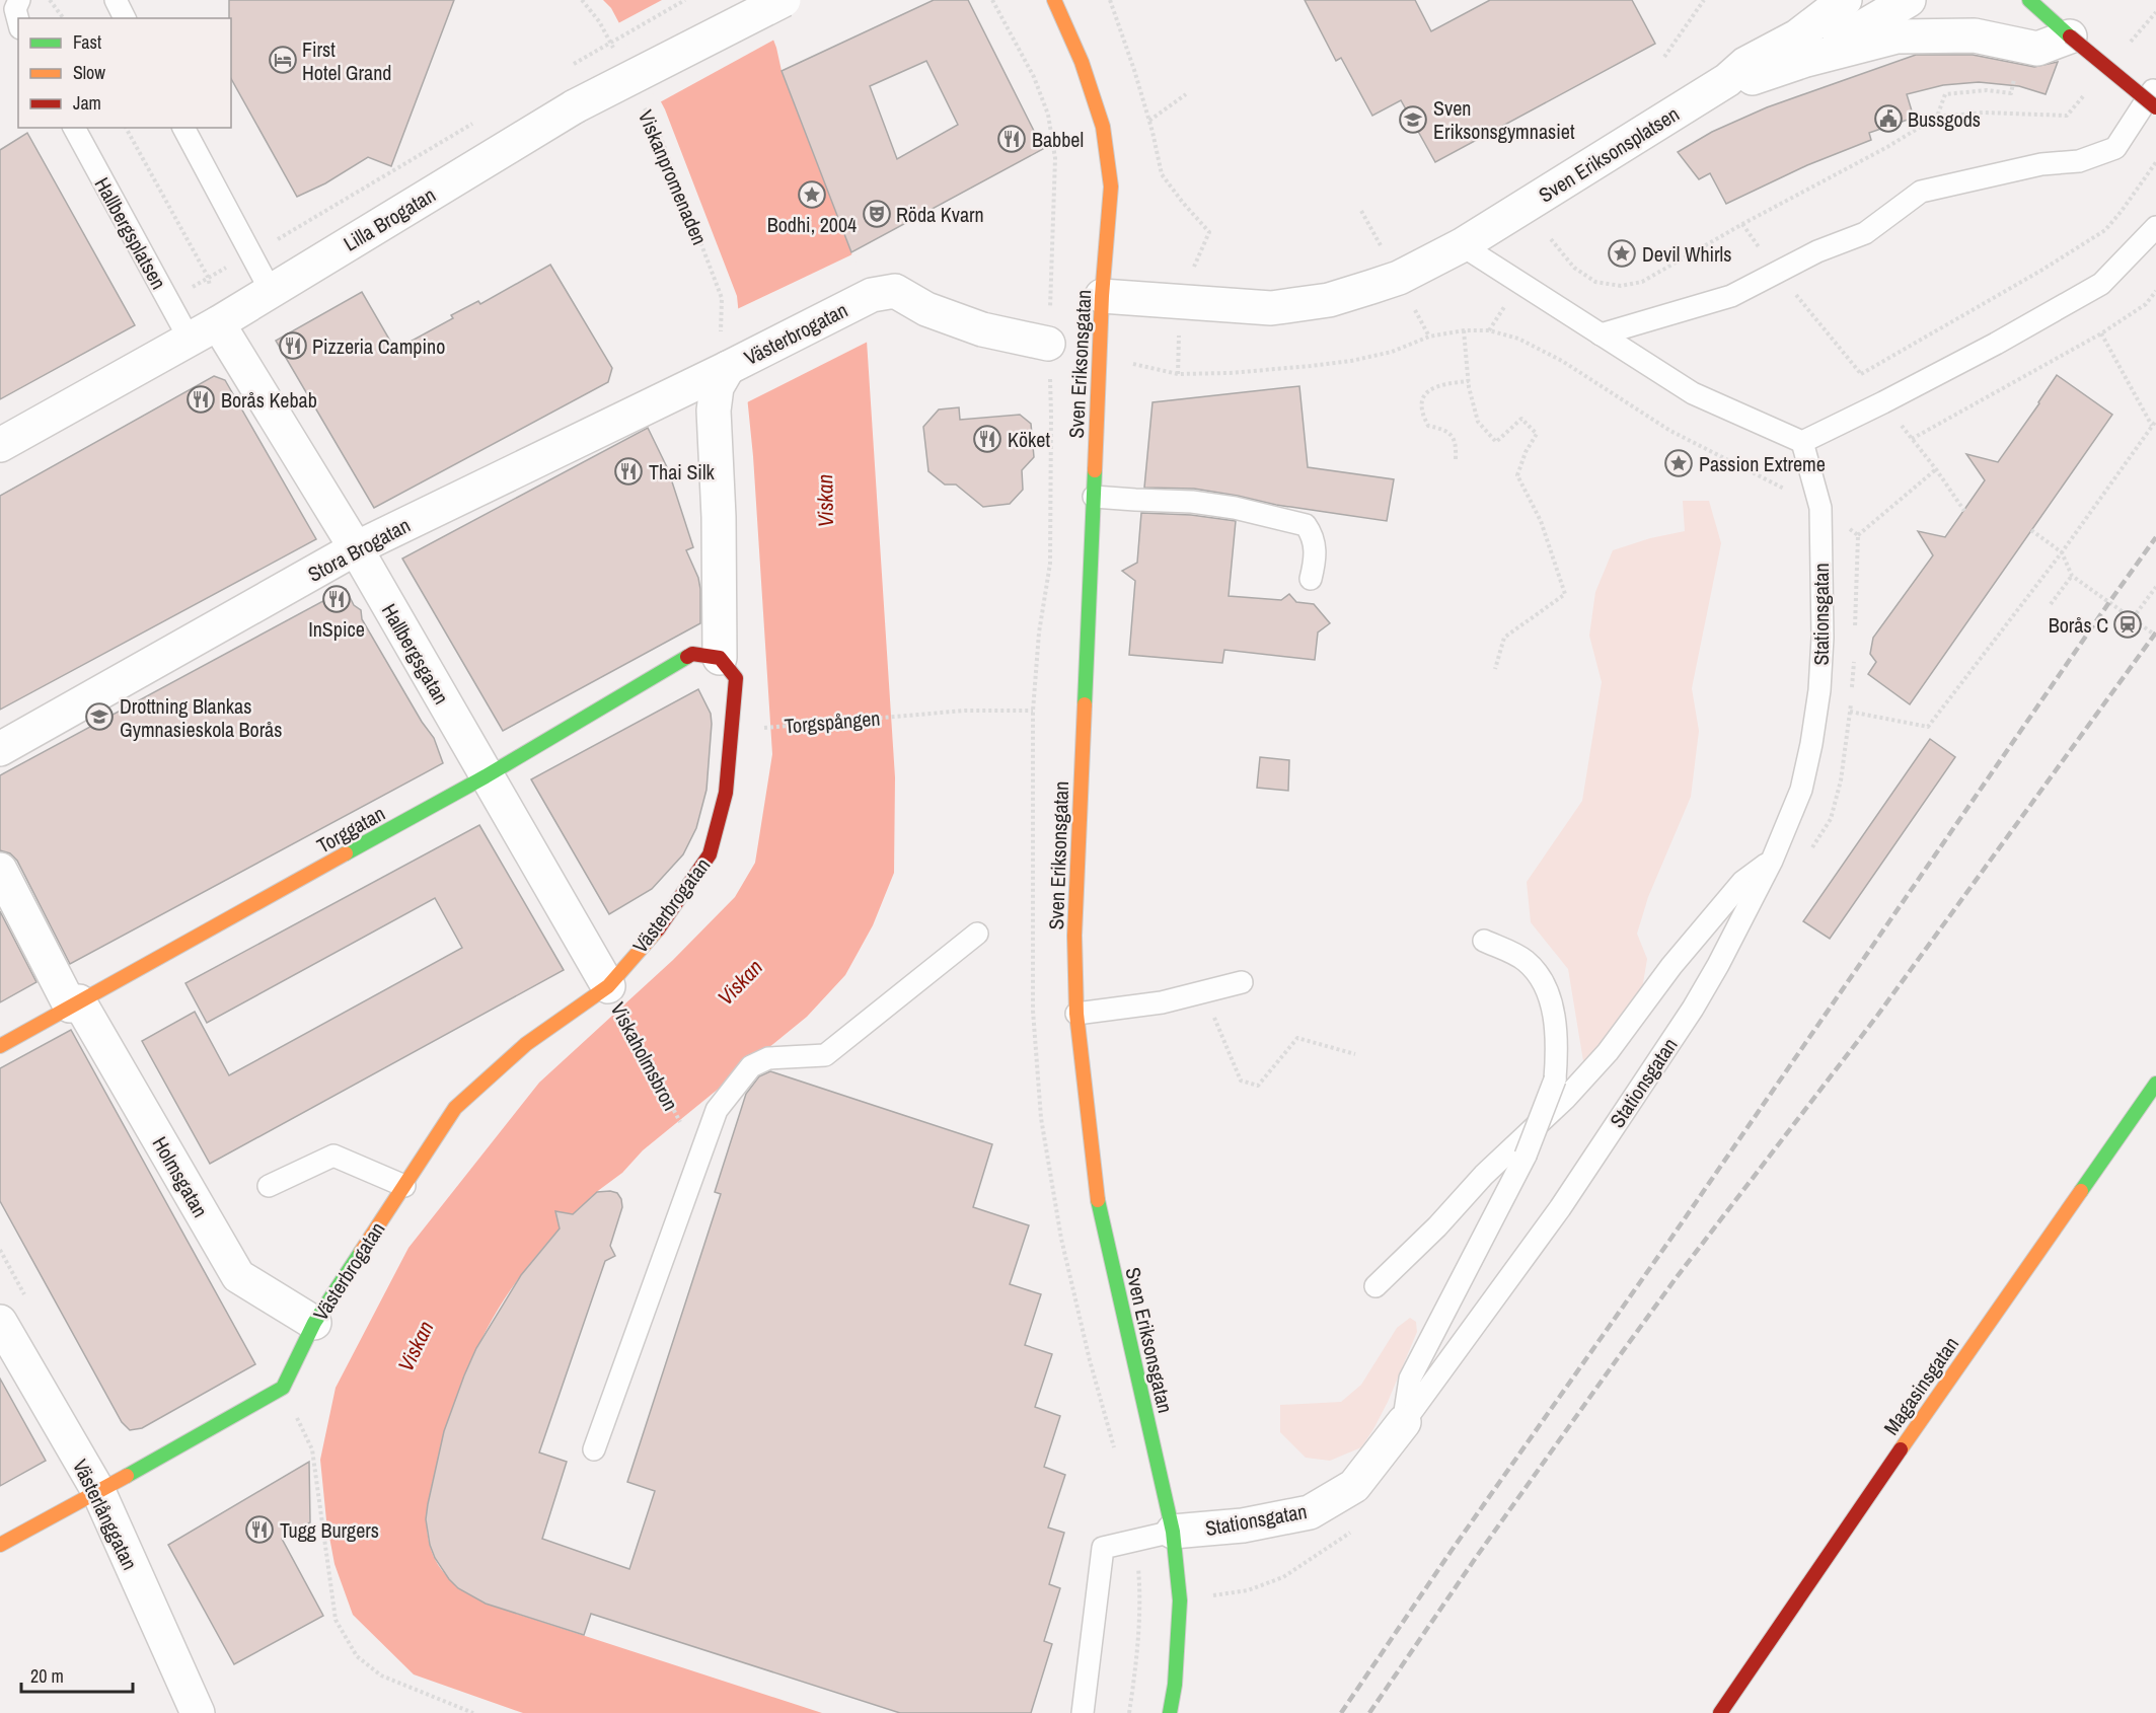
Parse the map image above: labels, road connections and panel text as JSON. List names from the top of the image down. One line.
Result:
{"streets":{"street":["Sven Eriksonsplatsen","Lilla Brogatan","Västerbrogatan","Sven Eriksonsgatan","Stora Brogatan","Stationsgatan","Hallbergsgatan","Torggatan","Holmsgatan","Magasinsgatan","Västerlånggatan"],"lane":["Hallbergsplatsen"],"path":["Viskanpromenaden","Torgspången","Viskaholmsbron"]},"crossings":[["Viskanpromenaden","Västerbrogatan"],["Viskanpromenaden","Stora Brogatan"],["Lilla Brogatan","Hallbergsplatsen"],["Lilla Brogatan","Hallbergsgatan"],["Västerbrogatan","Stora Brogatan"],["Västerbrogatan","Hallbergsgatan"],["Västerbrogatan","Torggatan"],["Västerbrogatan","Viskaholmsbron"],["Västerbrogatan","Holmsgatan"],["Sven Eriksonsgatan","Stationsgatan"],["Stora Brogatan","Hallbergsgatan"],["Hallbergsgatan","Torggatan"],["Hallbergsgatan","Viskaholmsbron"],["Torggatan","Holmsgatan"]],"water":["Viskan"],"places":{"hotel":["First Hotel Grand"],"public building":["Bussgods"],"school or university":["Sven Eriksonsgymnasiet","Drottning Blankas Gymnasieskola Borås"],"restaurant":["Babbel","Pizzeria Campino","Borås Kebab","Köket","Thai Silk","InSpice","Tugg Burgers"],"place":["Bodhi, 2004","Devil Whirls","Passion Extreme"],"theatre":["Röda Kvarn"],"station":["Borås C"]},"legend":["Fast","Slow","Jam"],"scale_bar":"20 m"}
